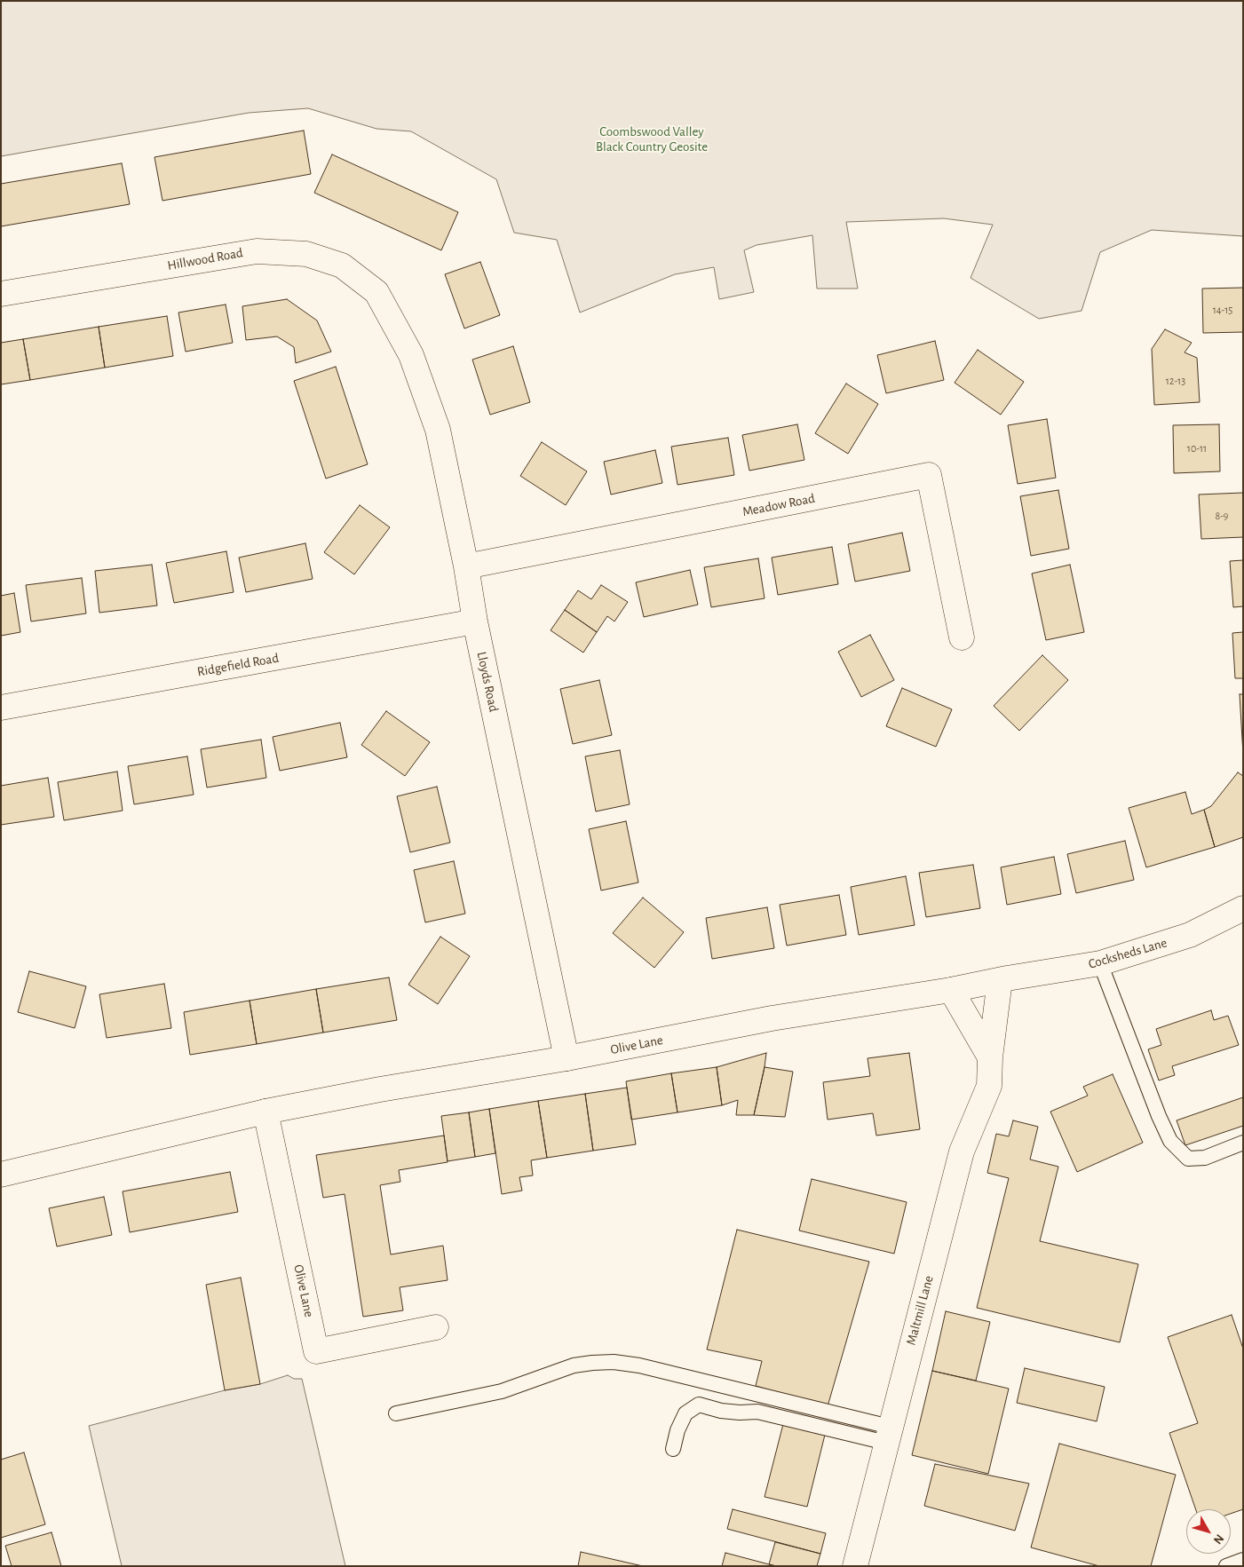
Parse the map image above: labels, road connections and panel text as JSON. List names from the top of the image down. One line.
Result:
{"streets":{"street":["Hillwood Road","Meadow Road","Ridgefield Road","Lloyds Road","Cocksheds Lane","Olive Lane","Maltmill Lane"]},"crossings":[["Hillwood Road","Lloyds Road"],["Meadow Road","Lloyds Road"],["Ridgefield Road","Lloyds Road"],["Lloyds Road","Olive Lane"],["Cocksheds Lane","Olive Lane"],["Cocksheds Lane","Maltmill Lane"],["Olive Lane","Maltmill Lane"]],"parks":["Coombswood Valley Black Country Geosite"],"house_numbers":["14-15","12-13","10-11","8-9"],"north":"bottom right"}
